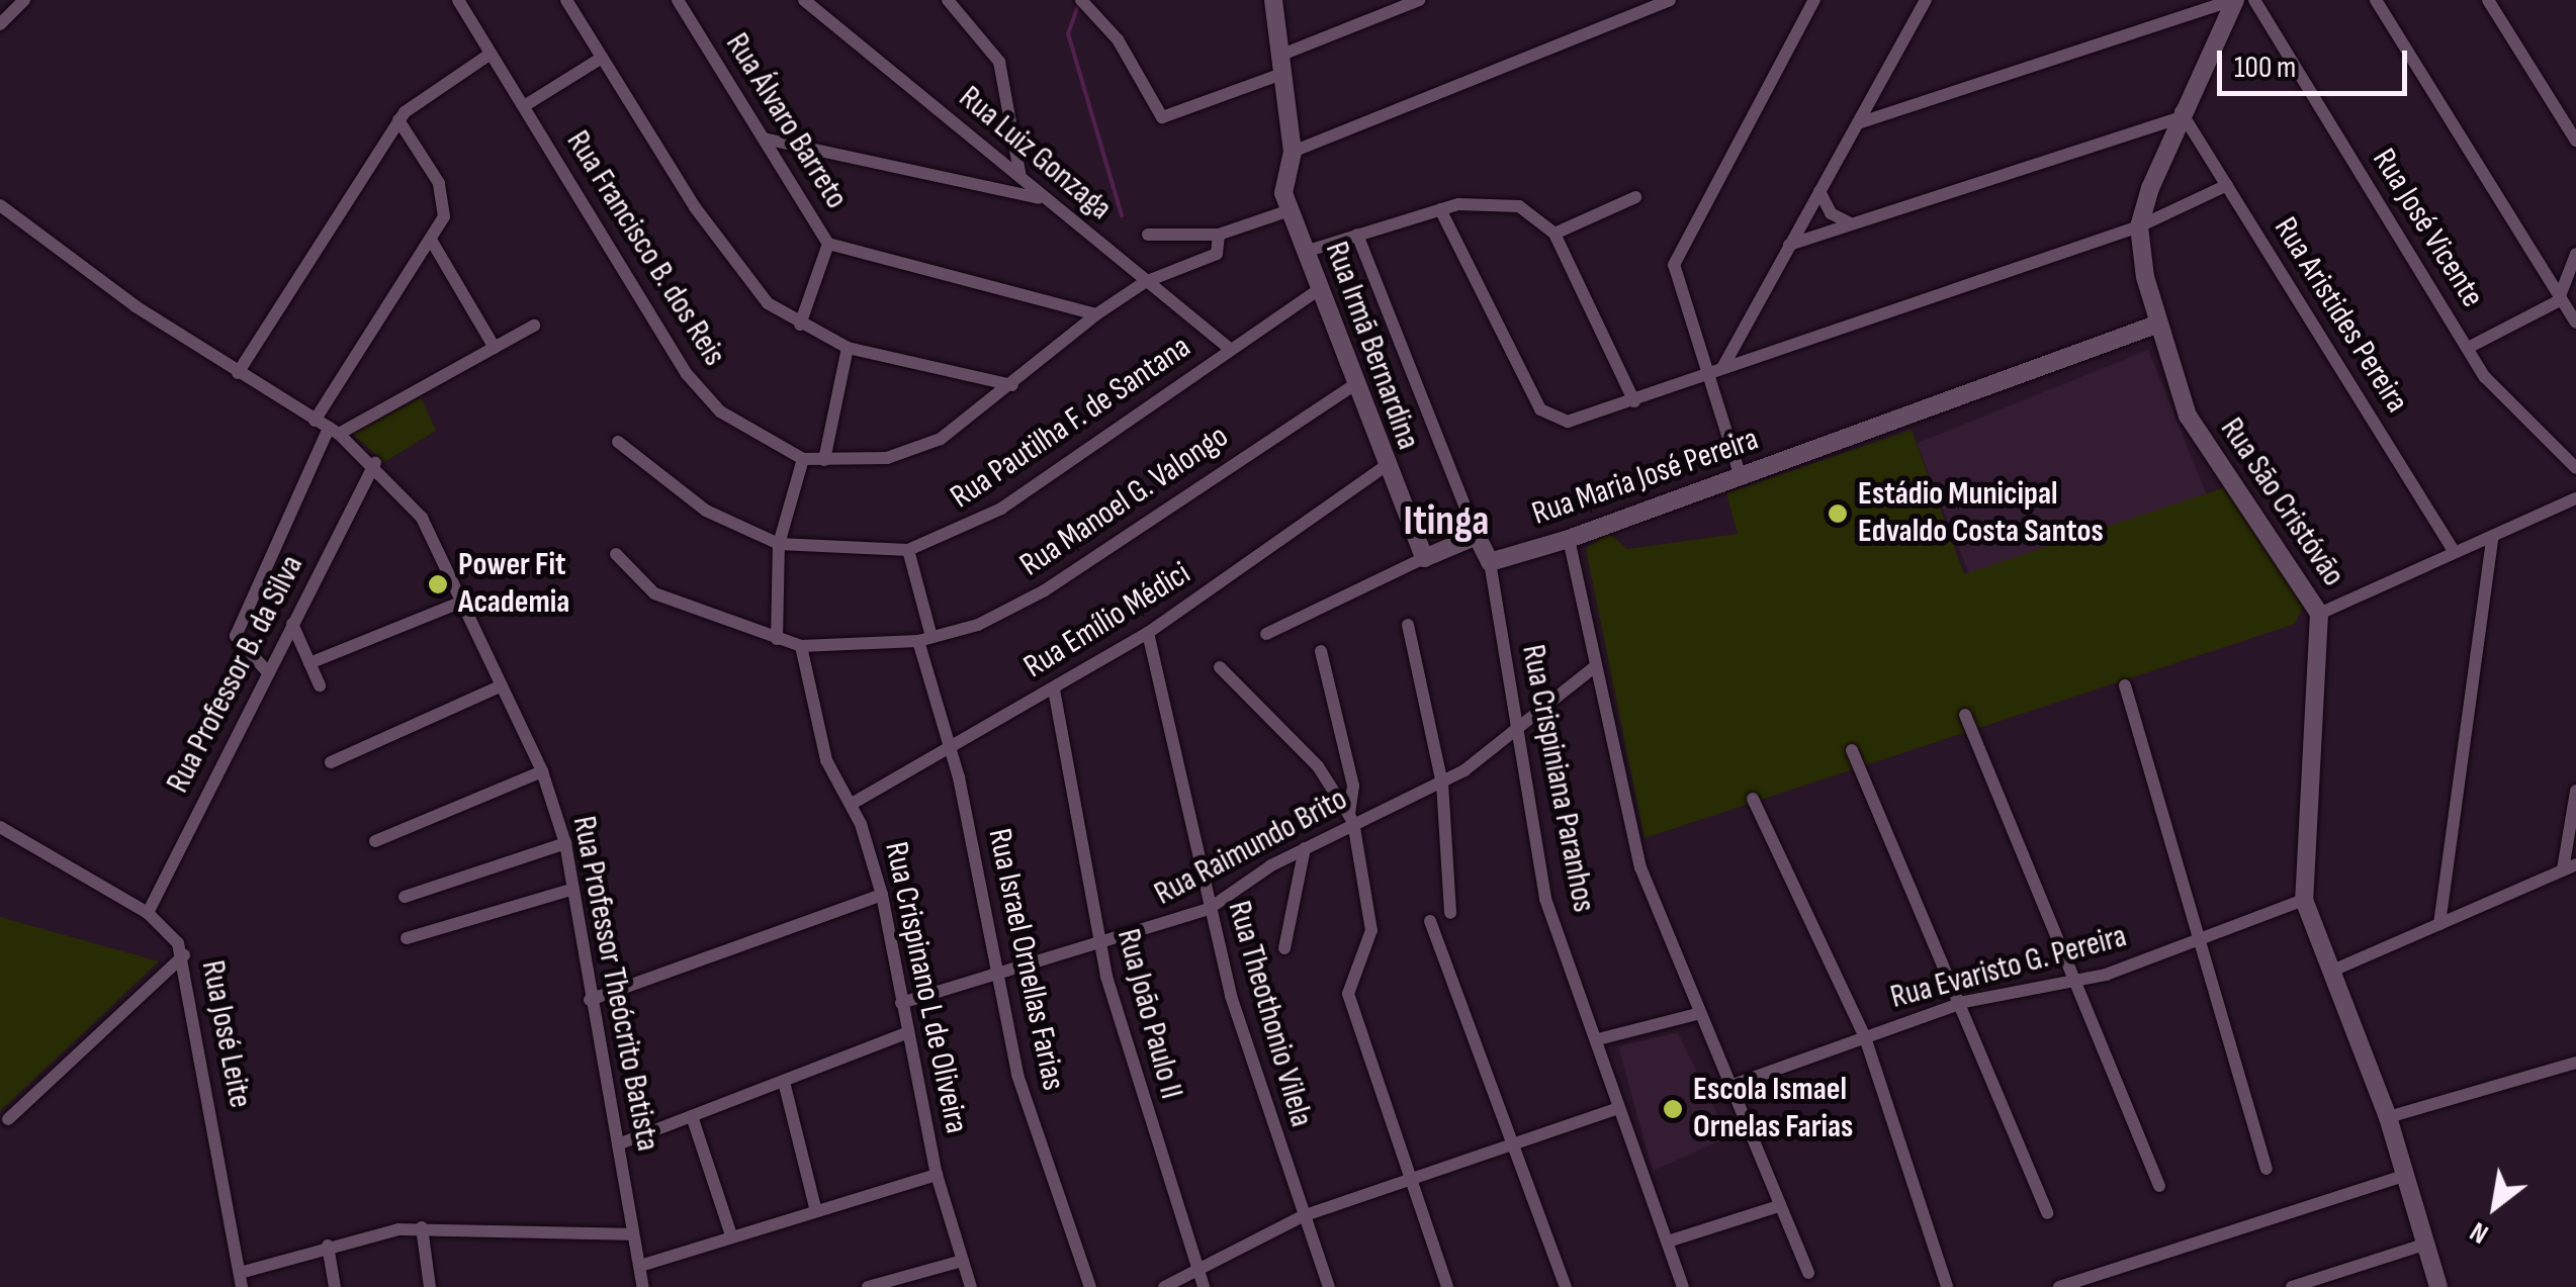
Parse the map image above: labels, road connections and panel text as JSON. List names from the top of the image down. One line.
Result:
{"streets":{"main road":["Rua Irmã Bernardina","Rua Maria José Pereira","Rua São Cristóvão"],"street":["Rua Álvaro Barreto","Rua Luiz Gonzaga","Rua José Vicente","Rua Francisco B. dos Reis","Rua Aristides Pereira","Rua Pautilha F. de Santana","Rua Manoel G. Valongo","Rua Emílio Médici","Rua Professor B. da Silva","Rua Crispiniana Paranhos","Rua Raimundo Brito","Rua Israel Ornellas Farias","Rua Evaristo G. Pereira","Rua Professor Theócrito Batista","Rua Crispinano L de Oliveira","Rua João Paulo II","Rua Theothonio Vilela","Rua José Leite"]},"crossings":[["Rua Álvaro Barreto","Rua Francisco B. dos Reis"],["Rua Luiz Gonzaga","Rua Francisco B. dos Reis"],["Rua Luiz Gonzaga","Rua Pautilha F. de Santana"],["Rua Aristides Pereira","Rua São Cristóvão"],["Rua Irmã Bernardina","Rua Pautilha F. de Santana"],["Rua Irmã Bernardina","Rua Manoel G. Valongo"],["Rua Irmã Bernardina","Rua Emílio Médici"],["Rua Pautilha F. de Santana","Rua Israel Ornellas Farias"],["Rua Maria José Pereira","Rua São Cristóvão"],["Rua Maria José Pereira","Rua Crispiniana Paranhos"],["Rua Manoel G. Valongo","Rua Israel Ornellas Farias"],["Rua Manoel G. Valongo","Rua Crispinano L de Oliveira"],["Rua São Cristóvão","Rua Evaristo G. Pereira"],["Rua Emílio Médici","Rua Israel Ornellas Farias"],["Rua Emílio Médici","Rua Crispinano L de Oliveira"],["Rua Emílio Médici","Rua João Paulo II"],["Rua Emílio Médici","Rua Theothonio Vilela"],["Rua Professor B. da Silva","Rua Professor Theócrito Batista"],["Rua Professor B. da Silva","Rua José Leite"],["Rua Crispiniana Paranhos","Rua Raimundo Brito"],["Rua Raimundo Brito","Rua Israel Ornellas Farias"],["Rua Raimundo Brito","Rua Crispinano L de Oliveira"],["Rua Raimundo Brito","Rua João Paulo II"],["Rua Raimundo Brito","Rua Theothonio Vilela"]],"districts":["Itinga"],"places":["Estádio Municipal Edvaldo Costa Santos","Power Fit Academia","Escola Ismael Ornelas Farias"],"scale_bar":"100 m","north":"bottom left"}
